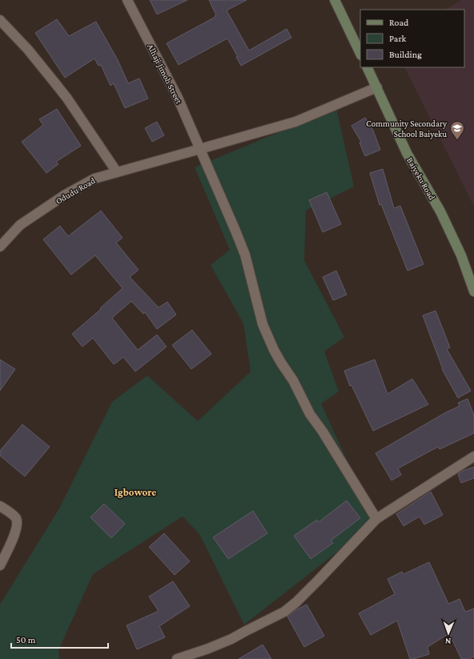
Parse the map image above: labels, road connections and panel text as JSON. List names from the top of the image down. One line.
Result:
{"streets":{"main road":["Baiyeku Road"],"street":["Alhaji Jimoh Street","Odudu Road"]},"crossings":[["Alhaji Jimoh Street","Odudu Road"],["Baiyeku Road","Odudu Road"]],"districts":["Igbowore"],"places":{"school or university":["Community Secondary School Baiyeku"]},"legend":["Road","Park","Building"],"scale_bar":"50 m","north":"bottom"}
